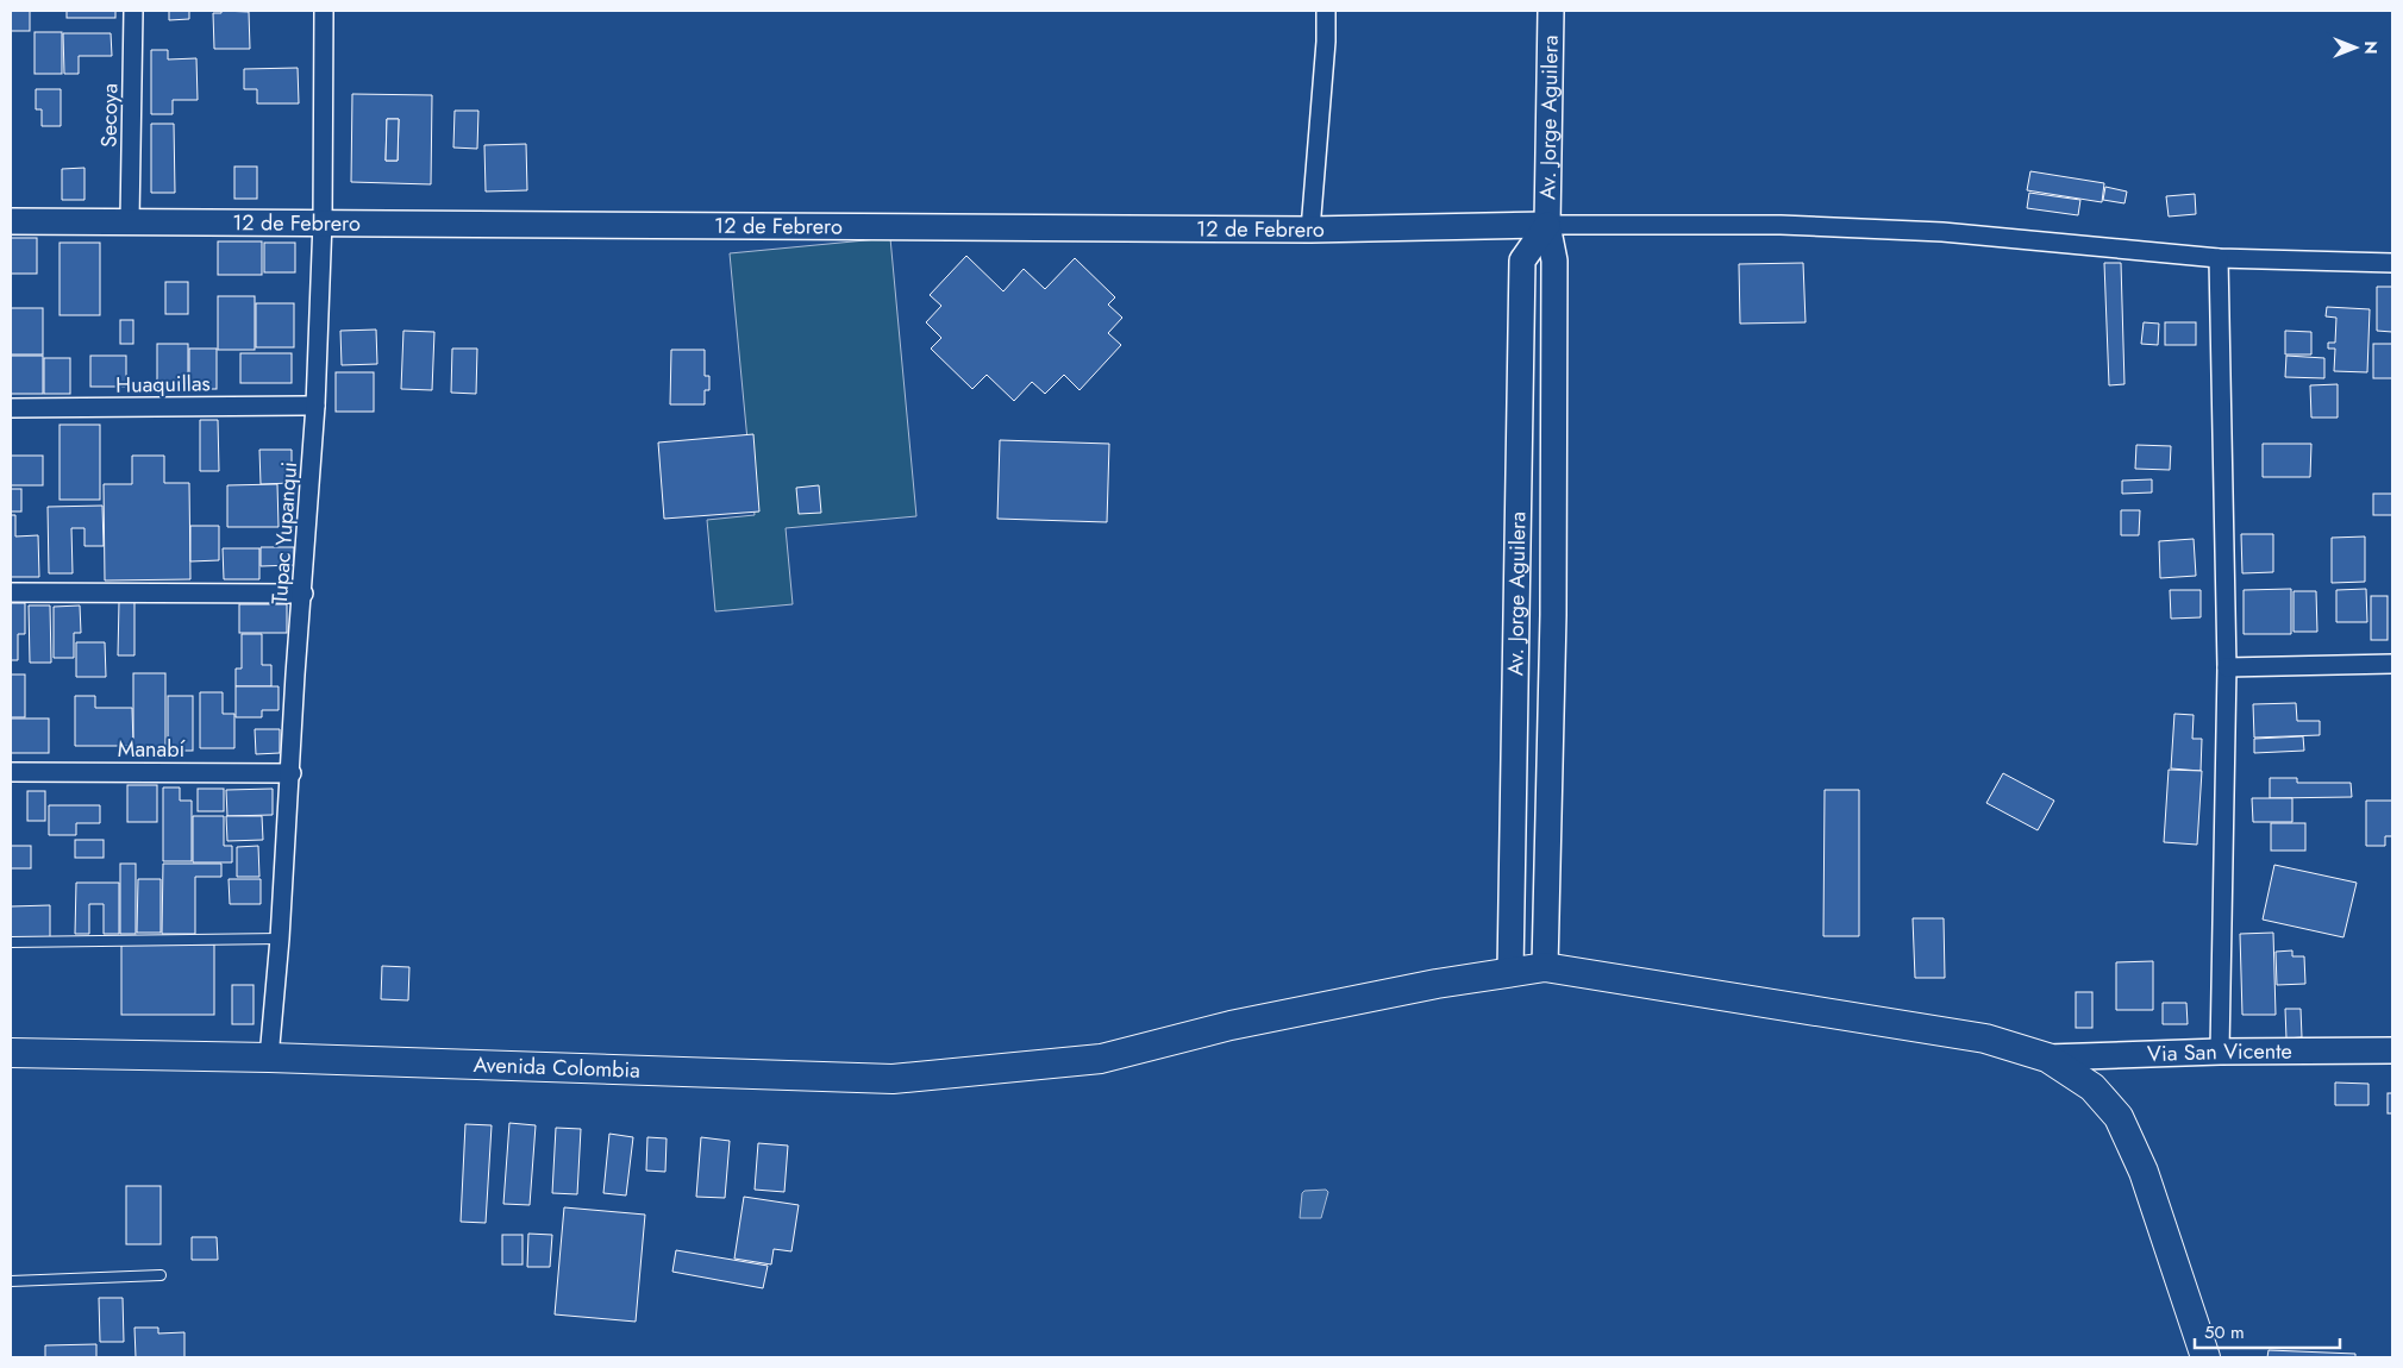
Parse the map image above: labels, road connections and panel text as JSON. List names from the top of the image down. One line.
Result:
{"streets":{"main road":["Avenida Colombia"],"street":["Secoya","Av. Jorge Aguilera","12 de Febrero","Huaquillas","Tupac Yupanqui","Manabí","Via San Vicente"]},"crossings":[["Secoya","12 de Febrero"],["Av. Jorge Aguilera","12 de Febrero"],["Av. Jorge Aguilera","Avenida Colombia"],["12 de Febrero","Tupac Yupanqui"],["Huaquillas","Tupac Yupanqui"],["Tupac Yupanqui","Manabí"],["Tupac Yupanqui","Avenida Colombia"],["Via San Vicente","Avenida Colombia"]],"scale_bar":"50 m","north":"right"}
